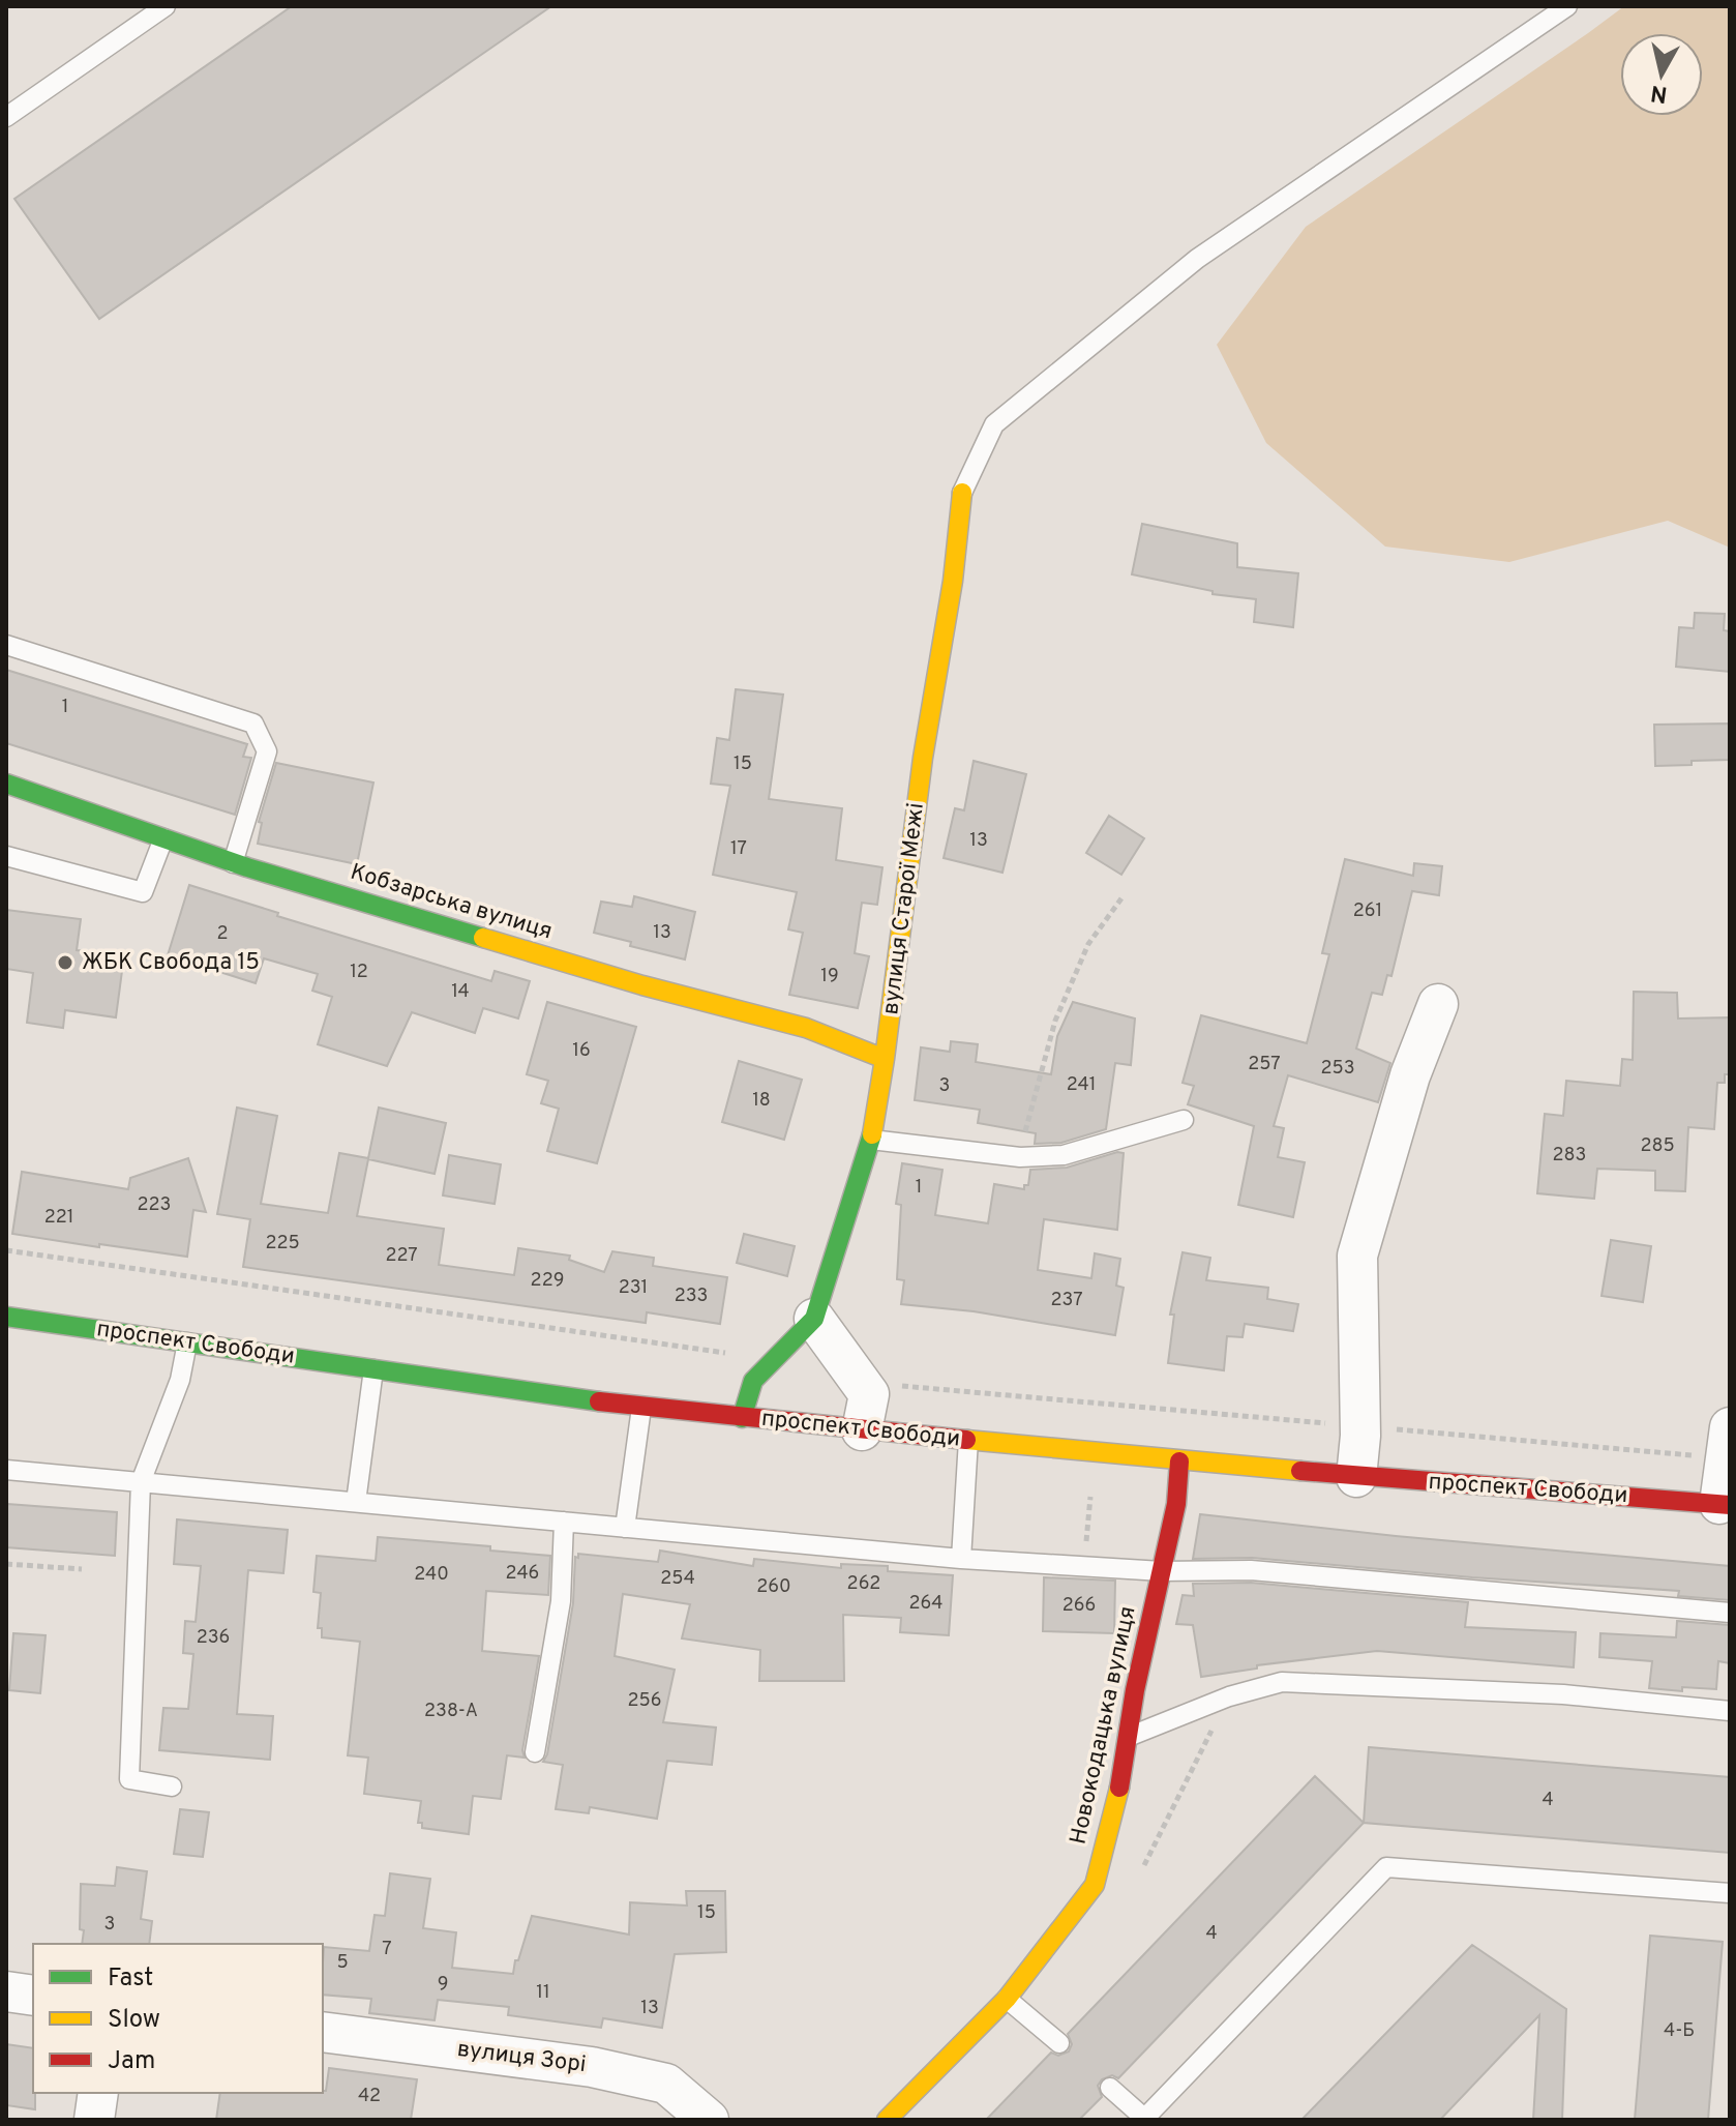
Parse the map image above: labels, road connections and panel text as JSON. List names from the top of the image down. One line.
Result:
{"streets":{"street":["Кобзарська вулиця","вулиця Старої Межі","проспект Свободи","Новокодацька вулиця","вулиця Зорі"]},"crossings":[["Кобзарська вулиця","вулиця Старої Межі"],["вулиця Старої Межі","проспект Свободи"],["проспект Свободи","Новокодацька вулиця"]],"places":["ЖБК Свобода 15"],"house_numbers":["1","15","13","17","261","13","2","12","19","14","16","257","253","241","3","18","285","283","1","223","221","225","227","229","231","233","237","246","240","254","262","260","264","266","236","256","238-А","4","15","3","4","7","5","9","11","13","4-Б","42"],"legend":["Fast","Slow","Jam"],"north":"bottom"}
